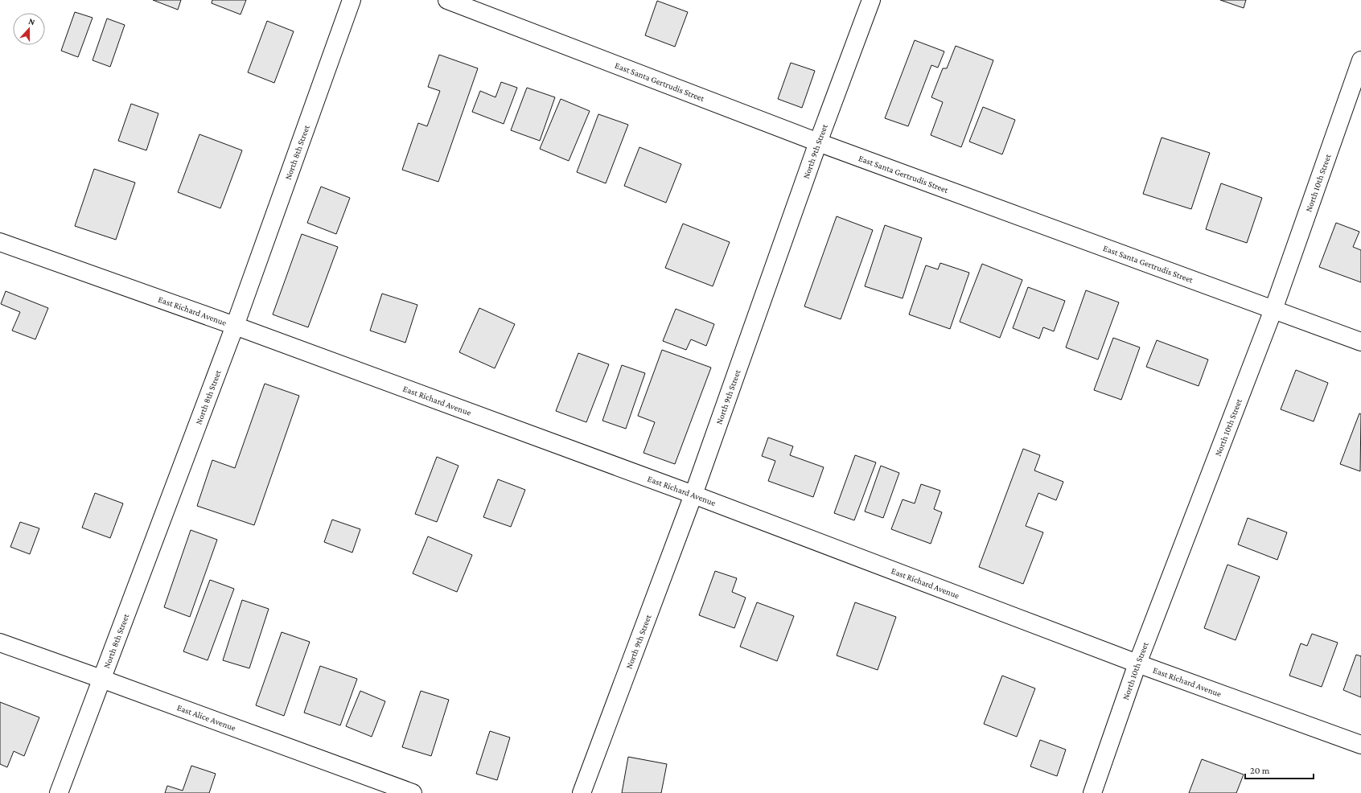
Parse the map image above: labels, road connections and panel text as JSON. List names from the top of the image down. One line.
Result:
{"streets":{"street":["East Santa Gertrudis Street","North 9th Street","North 8th Street","North 10th Street","East Richard Avenue","East Alice Avenue"]},"crossings":[["East Santa Gertrudis Street","North 9th Street"],["East Santa Gertrudis Street","North 10th Street"],["North 9th Street","East Richard Avenue"],["North 8th Street","East Richard Avenue"],["North 8th Street","East Alice Avenue"],["North 10th Street","East Richard Avenue"]],"scale_bar":"20 m","north":"top"}
